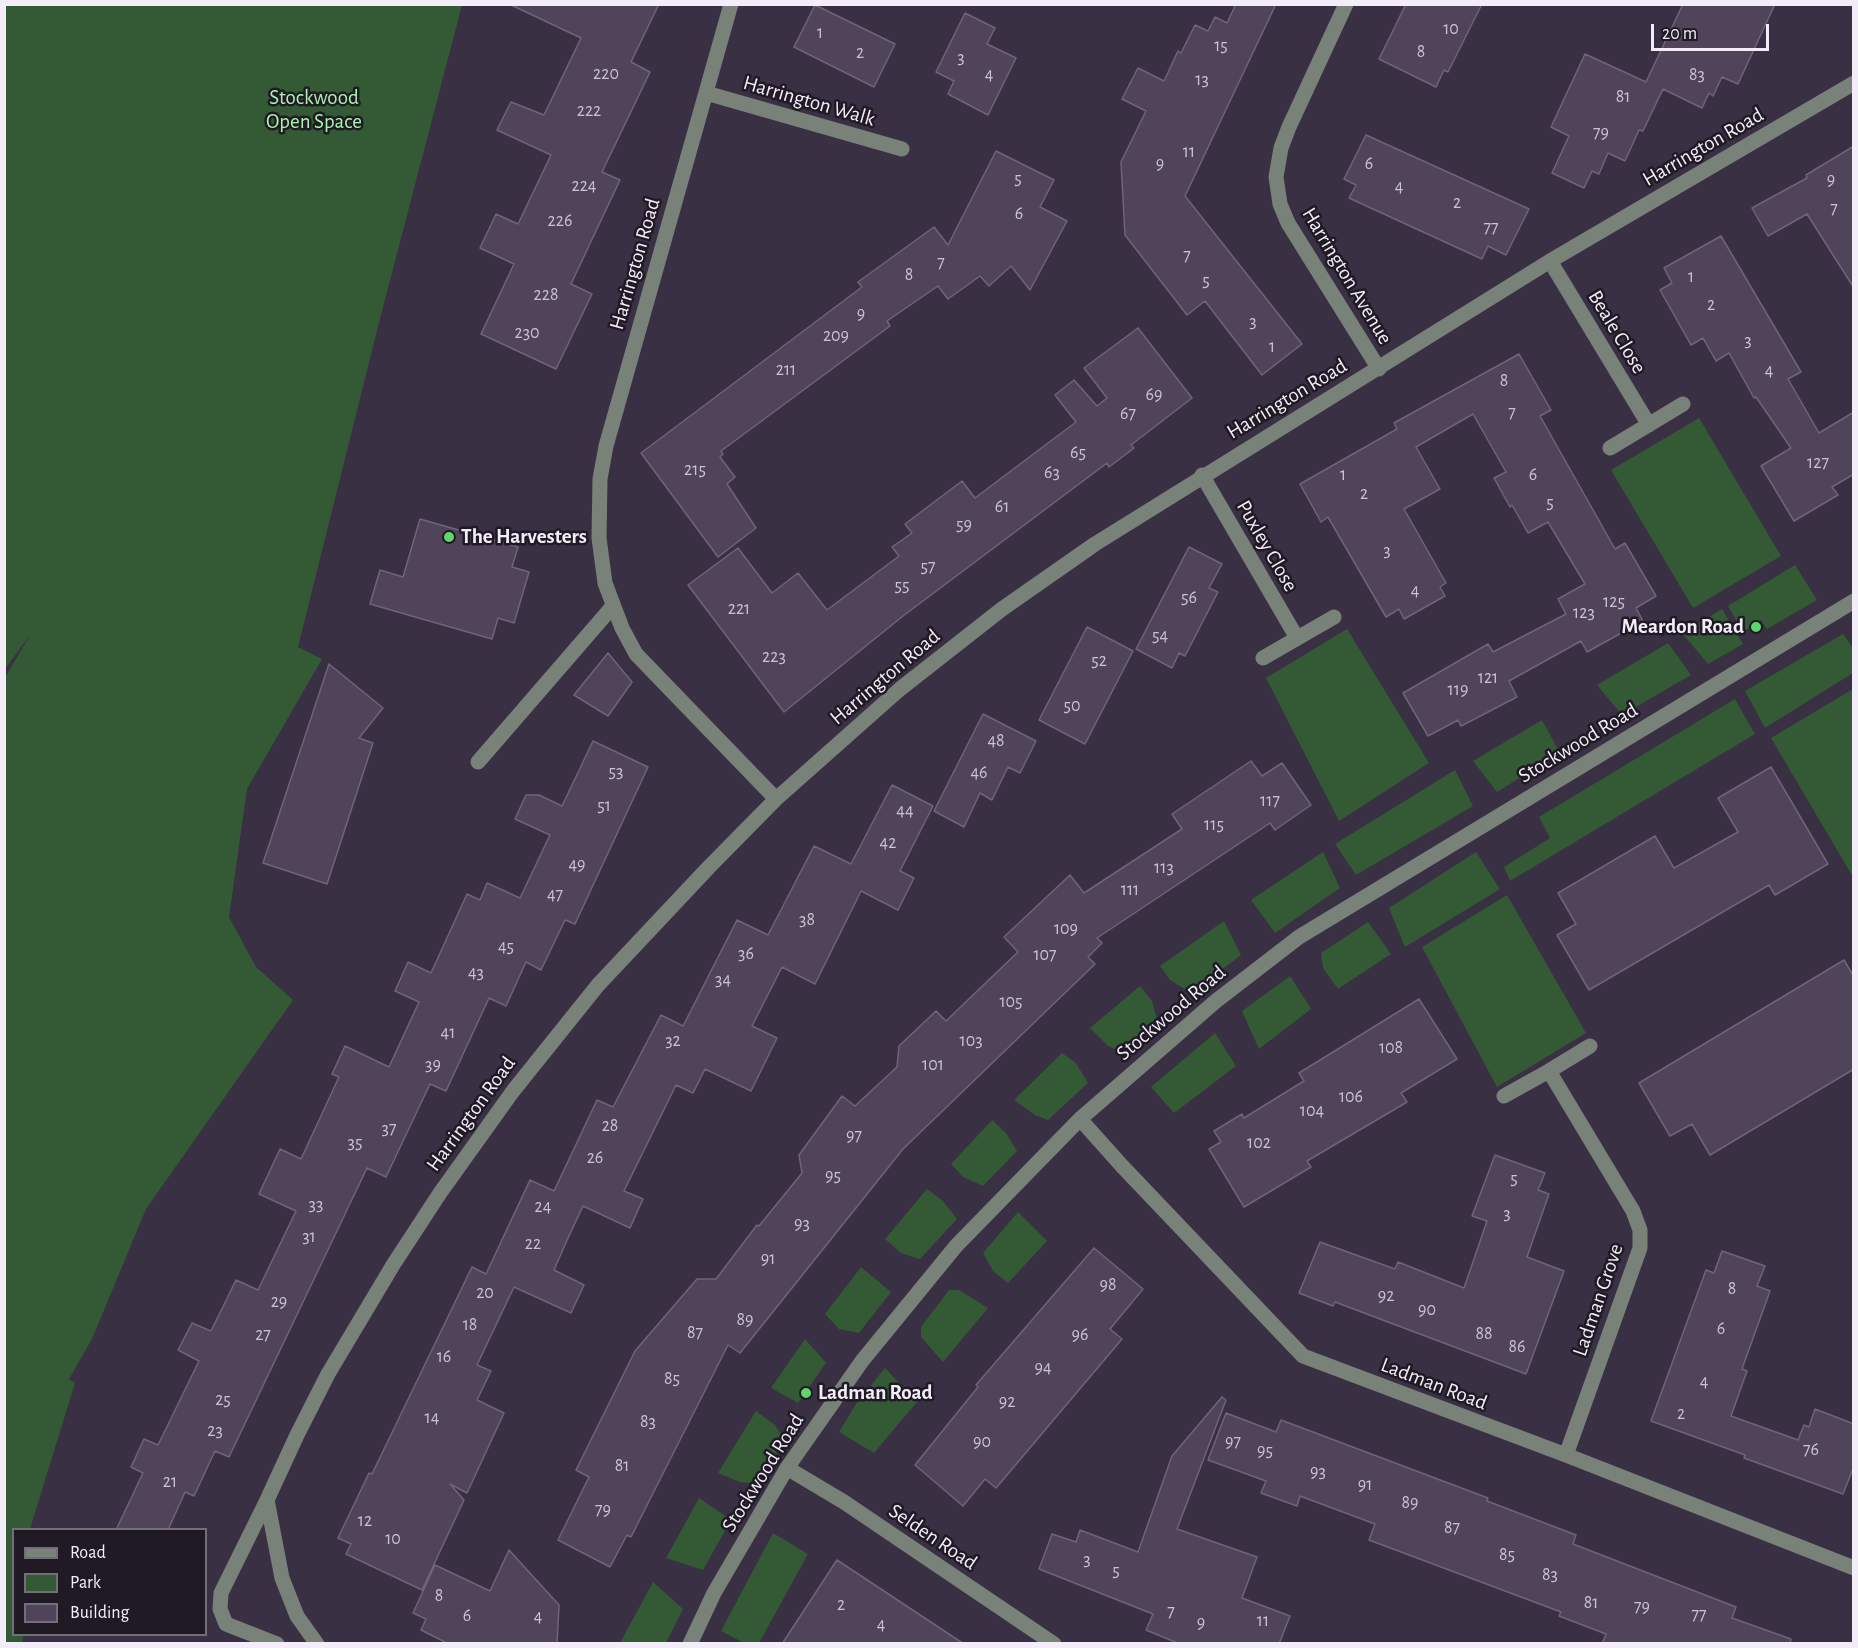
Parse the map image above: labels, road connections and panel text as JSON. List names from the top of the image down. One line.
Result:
{"streets":{"street":["Harrington Walk","Harrington Road","Harrington Avenue","Beale Close","Puxley Close","Stockwood Road","Ladman Grove","Ladman Road","Selden Road"]},"crossings":[["Harrington Walk","Harrington Road"],["Harrington Road","Harrington Avenue"],["Harrington Road","Beale Close"],["Harrington Road","Puxley Close"],["Stockwood Road","Ladman Road"],["Stockwood Road","Selden Road"],["Ladman Grove","Ladman Road"]],"parks":["Stockwood Open Space"],"places":["The Harvesters","Meardon Road","Ladman Road"],"house_numbers":["10","1","15","8","2","3","220","4","83","13","81","222","79","11","9","6","5","9","224","4","2","7","6","226","77","7","7","8","1","5","228","2","9","3","230","209","3","1","211","4","8","69","7","67","65","127","215","63","1","6","2","5","61","59","3","57","55","4","56","125","221","123","54","223","52","121","119","50","48","53","46","117","51","44","115","42","49","113","111","47","38","109","45","36","107","43","34","105","41","32","103","108","39","101","106","104","28","37","97","35","102","26","95","5","33","24","3","93","31","22","91","98","8","20","92","29","90","89","18","6","87","88","27","96","86","16","94","85","4","25","92","2","14","83","23","90","97","76","95","81","93","21","91","89","79","12","87","10","85","3","5","83","8","81","2","79","7","77","6","4","11","9","4"],"legend":["Road","Park","Building"],"scale_bar":"20 m"}
